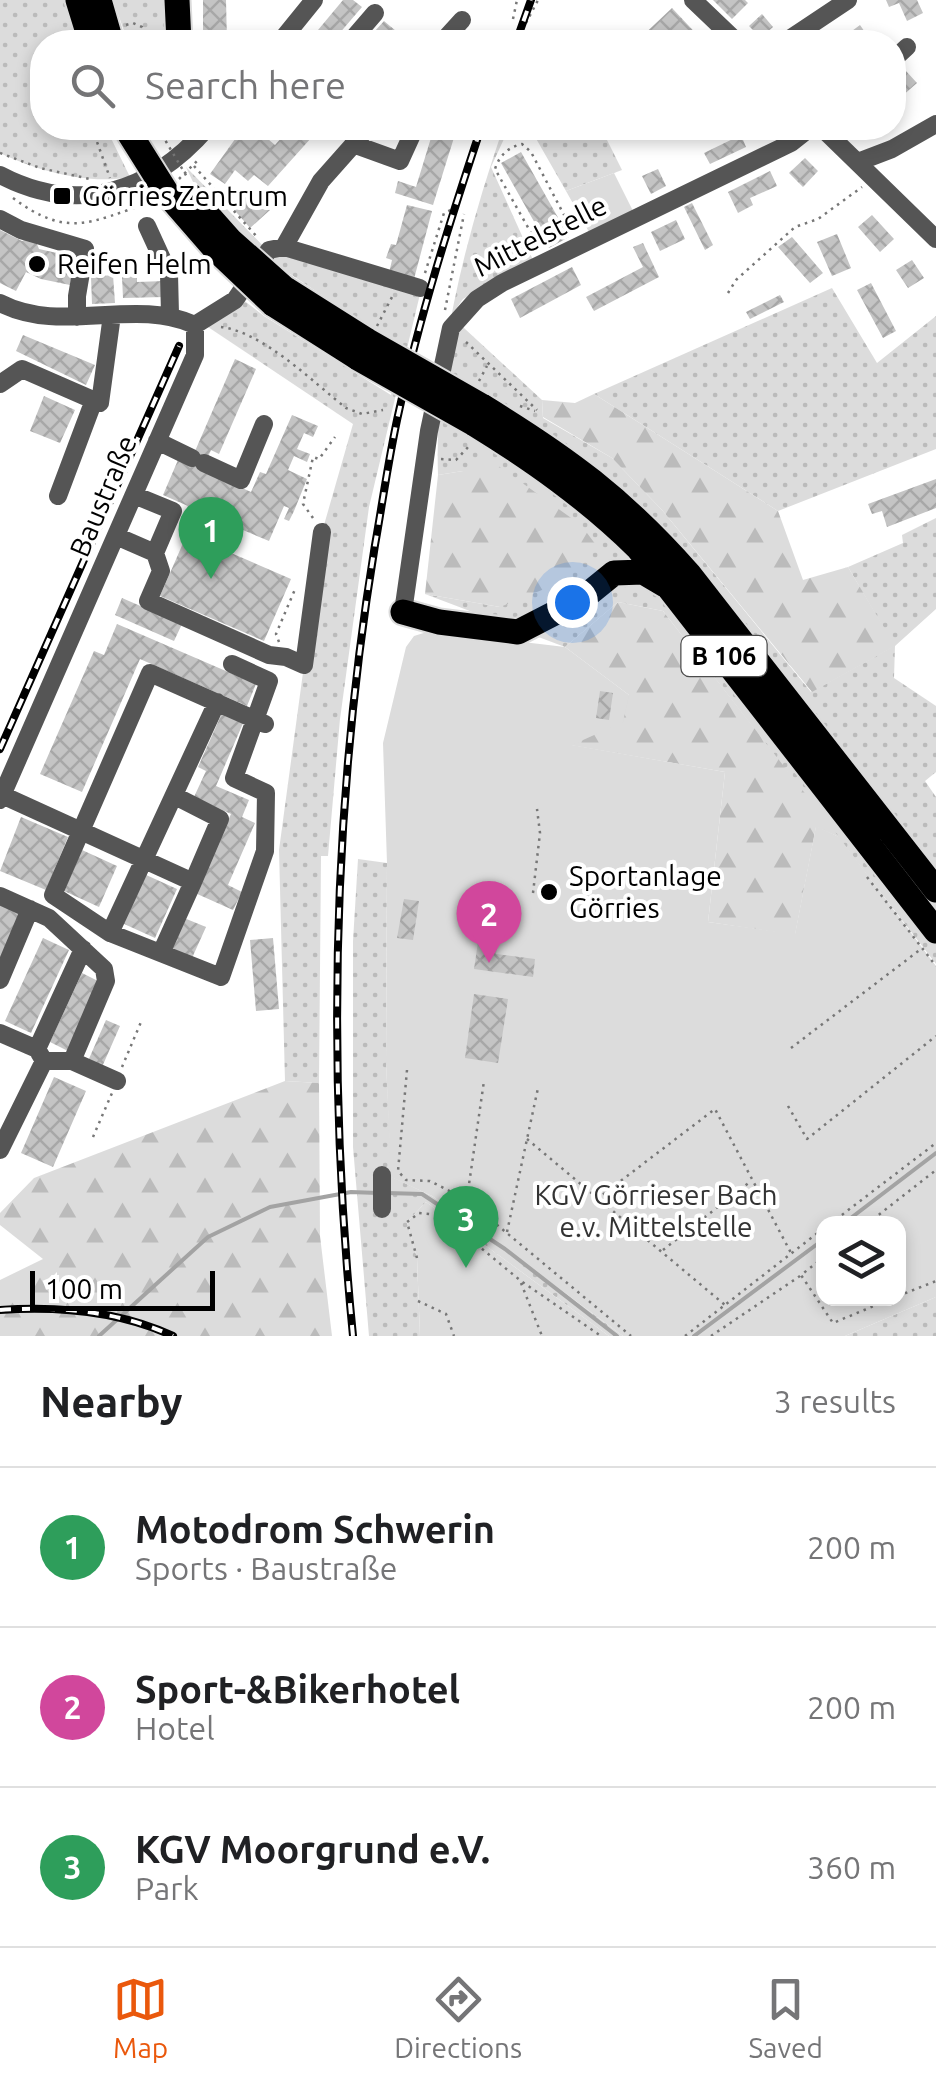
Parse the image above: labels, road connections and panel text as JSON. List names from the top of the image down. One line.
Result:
{"streets":{"highway":["B 106"],"street":["Mittelstelle","Baustraße"]},"parks":["KGV Görrieser Bach e.v. Mittelstelle"],"places":{"transit":["Görries Zentrum"],"other":["Reifen Helm","Sportanlage Görries"]},"scale_bar":"100 m","page":{"search":"Search here","pins":["1","2","3"],"scale":"100 m","heading":["Nearby","3 results"],"list":[{"mark":"1","name":"Motodrom Schwerin","note":"Sports · Baustraße","value":"200 m"},{"mark":"2","name":"Sport-&Bikerhotel","note":"Hotel","value":"200 m"},{"mark":"3","name":"KGV Moorgrund e.V.","note":"Park","value":"360 m"}],"nav":["Map","Directions","Saved"]}}
